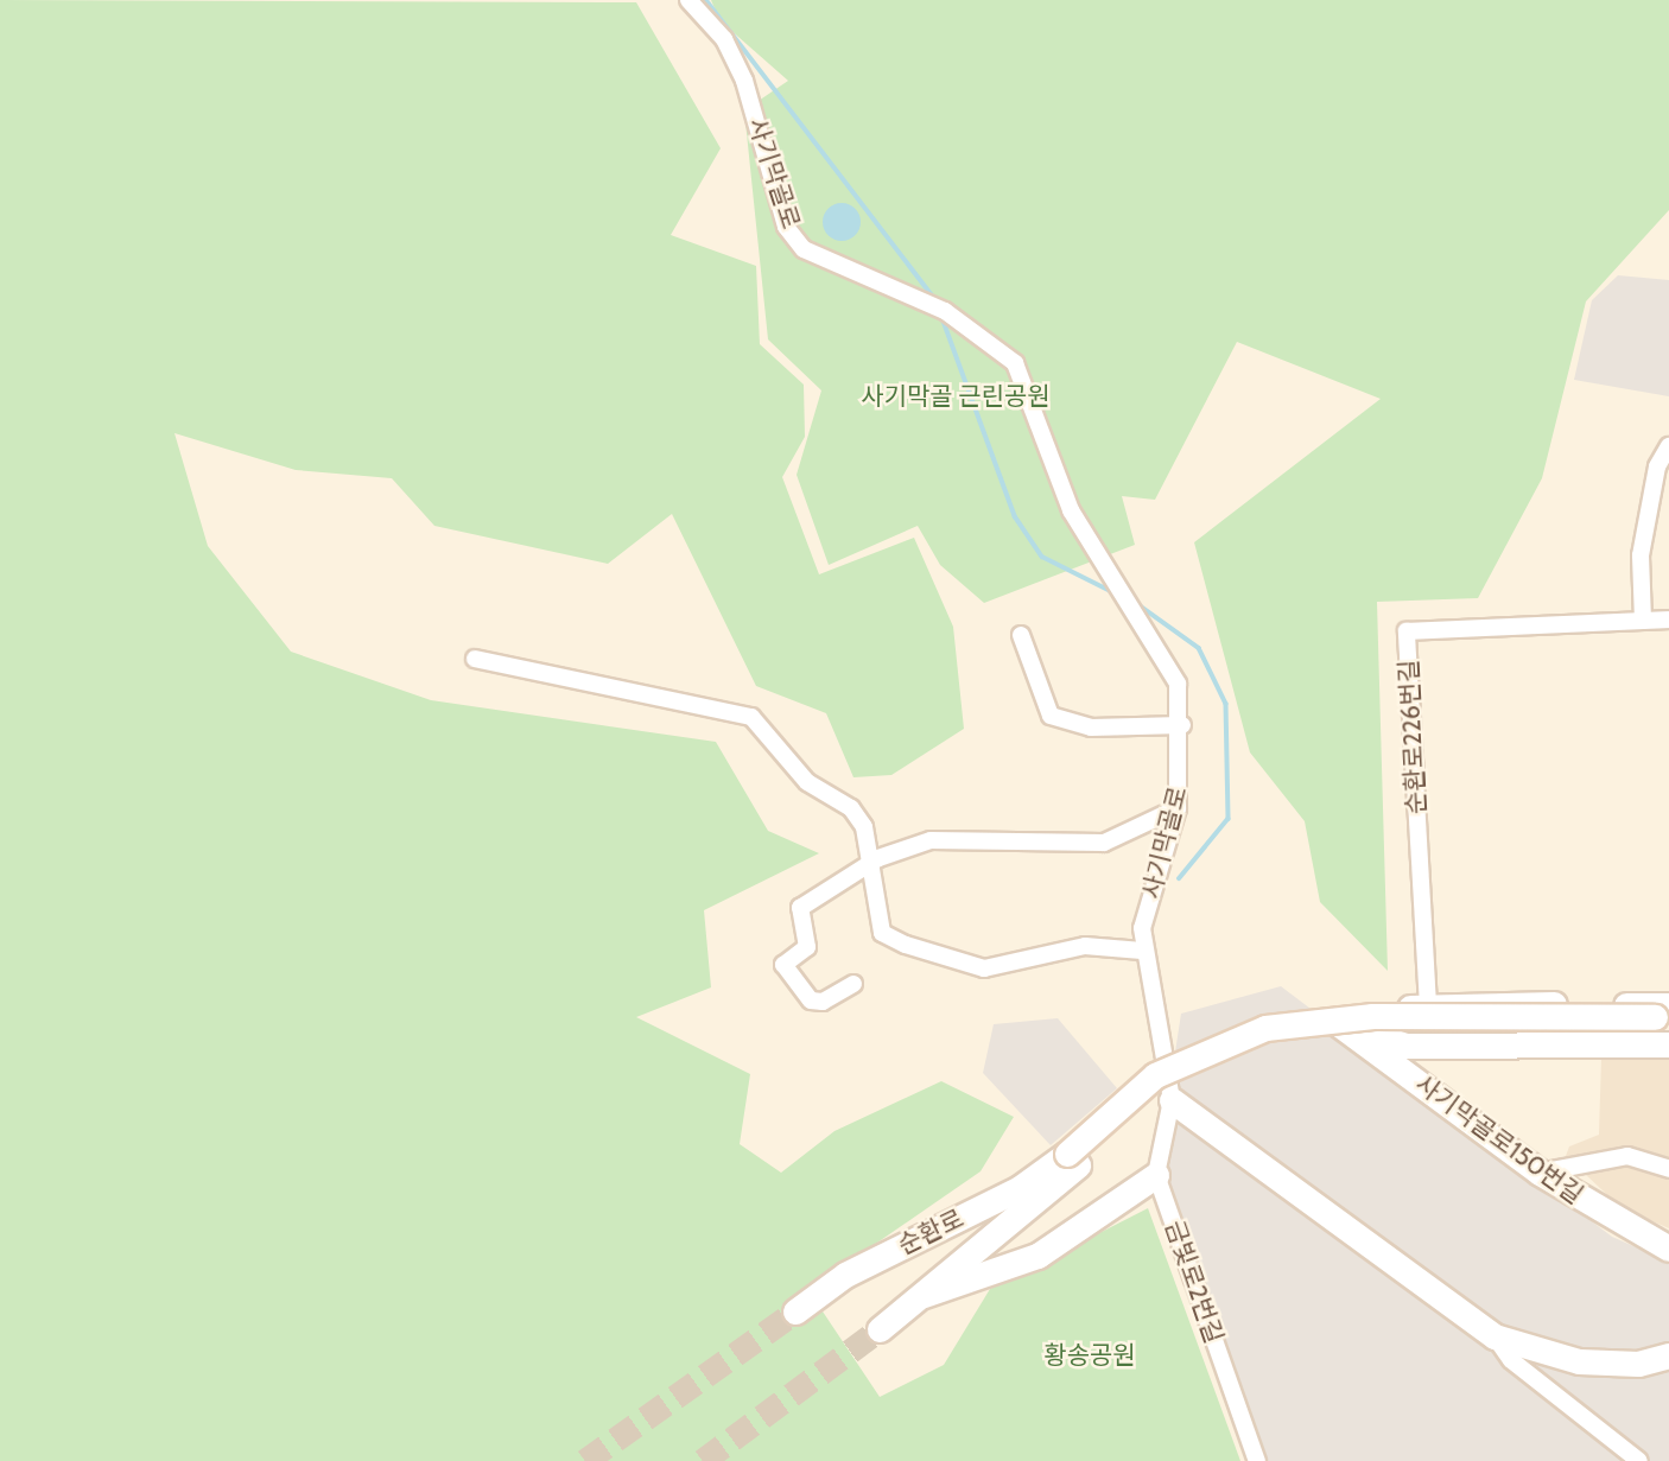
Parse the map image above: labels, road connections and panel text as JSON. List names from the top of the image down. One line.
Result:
{"streets":{"main road":["사기막골로150번길","순환로"],"street":["사기막골로","순환로226번길","금빛로2번길"]},"parks":["사기막골 근린공원","황송공원"]}
